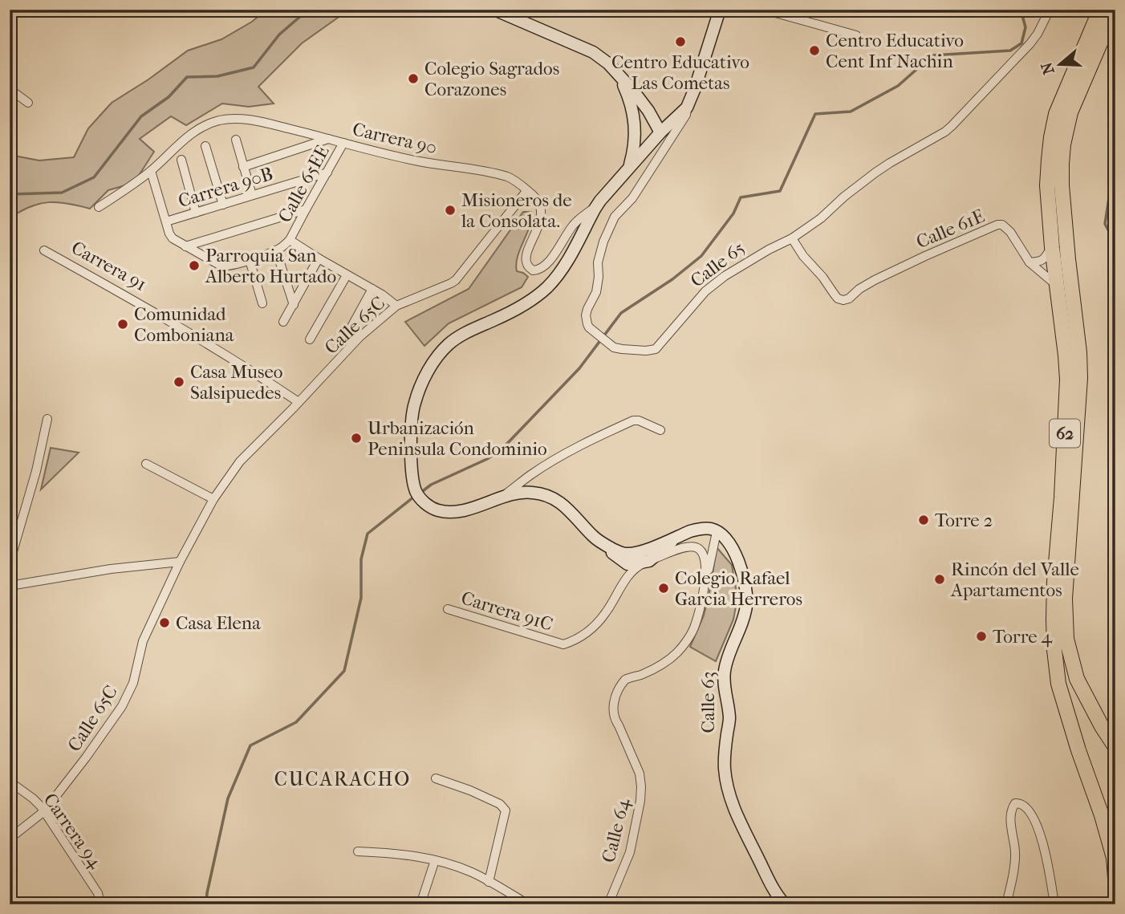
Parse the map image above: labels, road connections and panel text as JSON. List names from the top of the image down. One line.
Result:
{"streets":{"highway":["62"],"main road":["Calle 65","Calle 63"],"street":["Carrera 90","Calle 65EE","Carrera 90B","Calle 61E","Carrera 91","Calle 65C","Carrera 91C","Carrera 94","Calle 64"]},"crossings":[["Carrera 90","Calle 65EE"],["Carrera 90","Calle 65"],["Carrera 90","Calle 65C"],["Calle 65EE","Carrera 90B"],["Calle 61E","Calle 65"],["Carrera 91","Calle 65C"],["Calle 65C","Carrera 94"]],"districts":["CUCARACHO"],"places":["Centro Educativo Las Cometas","Centro Educativo Cent Inf Nachin","Colegio Sagrados Corazones","Misioneros de la Consolata.","Parroquia San Alberto Hurtado","Comunidad Comboniana","Casa Museo Salsipuedes","Urbanización Peninsula Condominio","Torre 2","Rincón del Valle Apartamentos","Colegio Rafael Garcia Herreros","Casa Elena","Torre 4"],"north":"left"}
